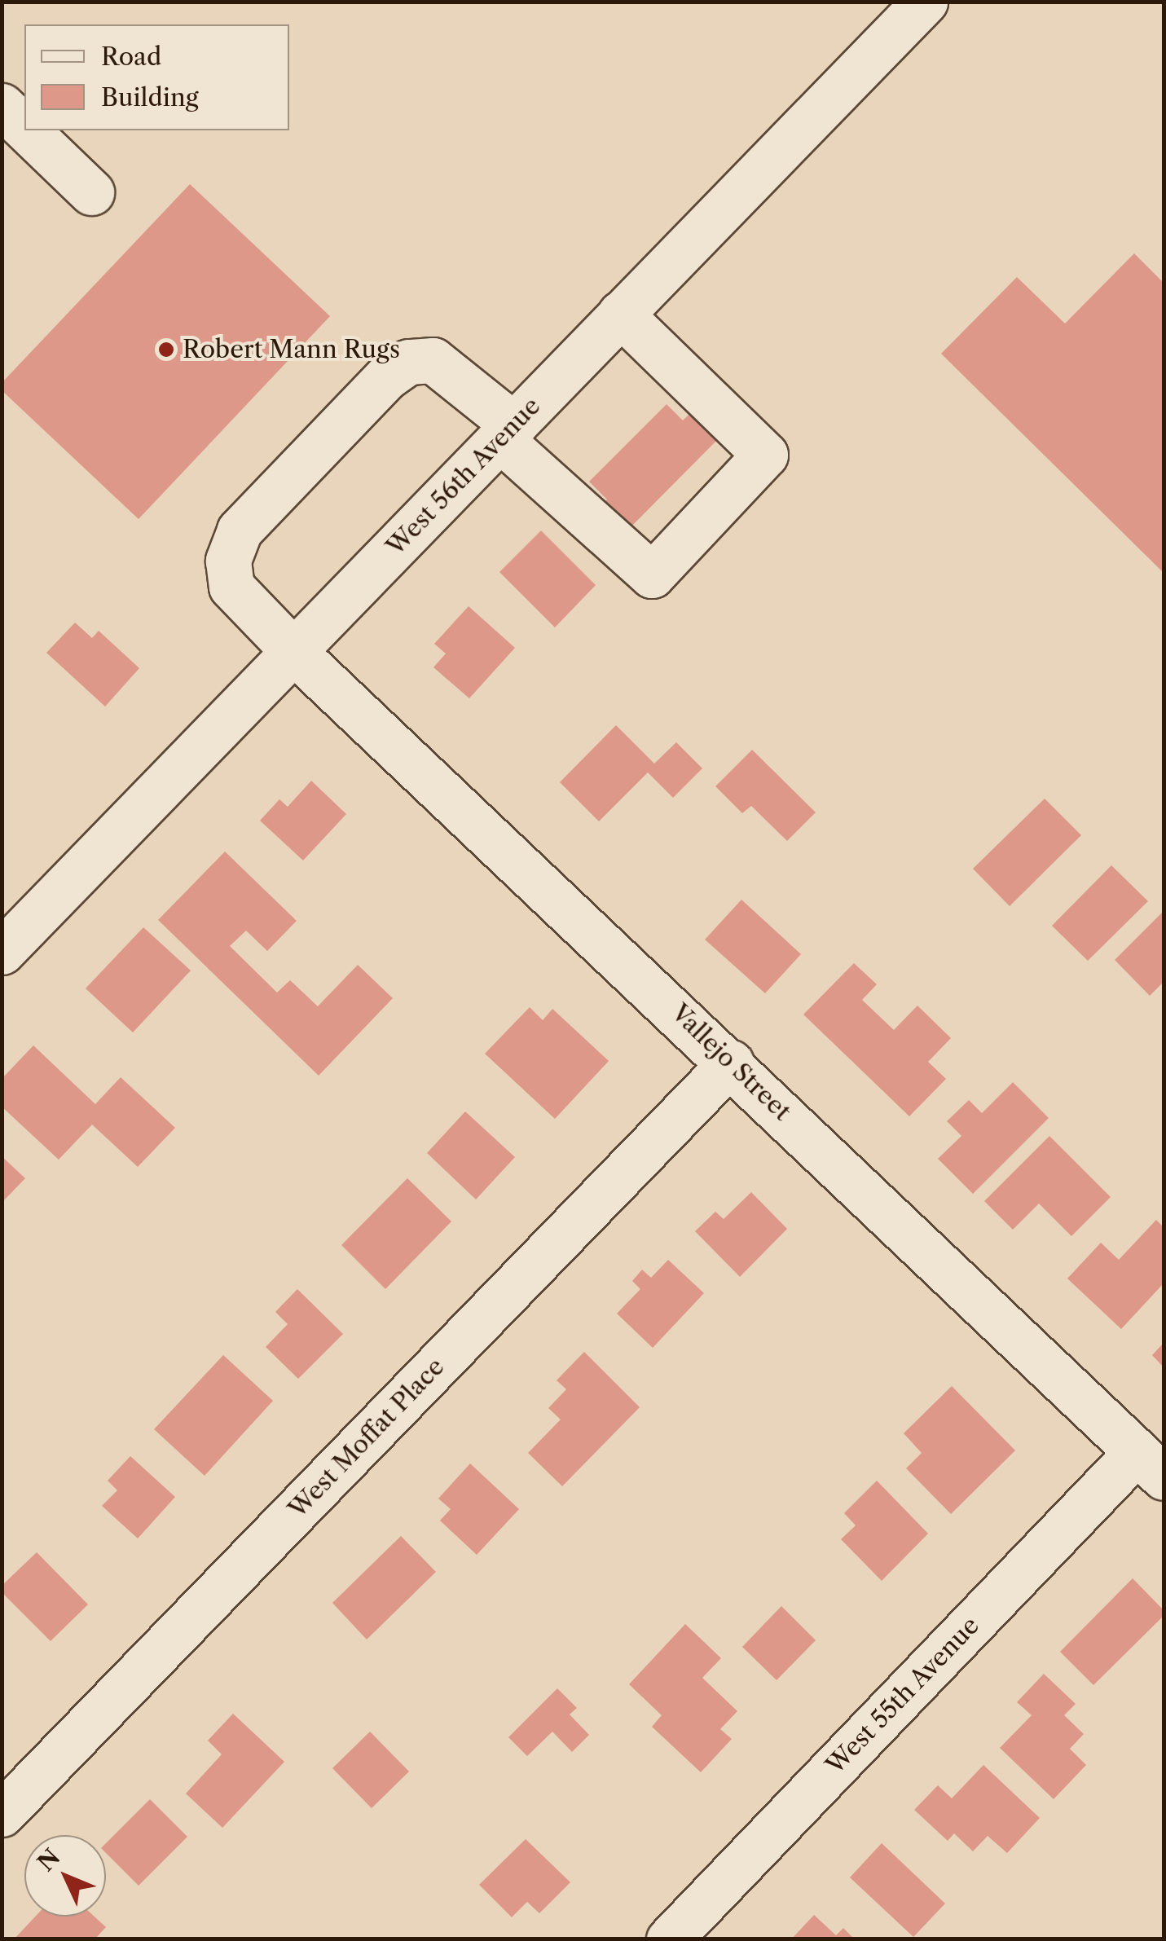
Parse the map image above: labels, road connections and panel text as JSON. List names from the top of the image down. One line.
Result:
{"streets":{"street":["West 56th Avenue","Vallejo Street","West Moffat Place","West 55th Avenue"]},"crossings":[["West 56th Avenue","Vallejo Street"],["Vallejo Street","West Moffat Place"],["Vallejo Street","West 55th Avenue"]],"places":["Robert Mann Rugs"],"legend":["Road","Building"],"north":"top left"}
